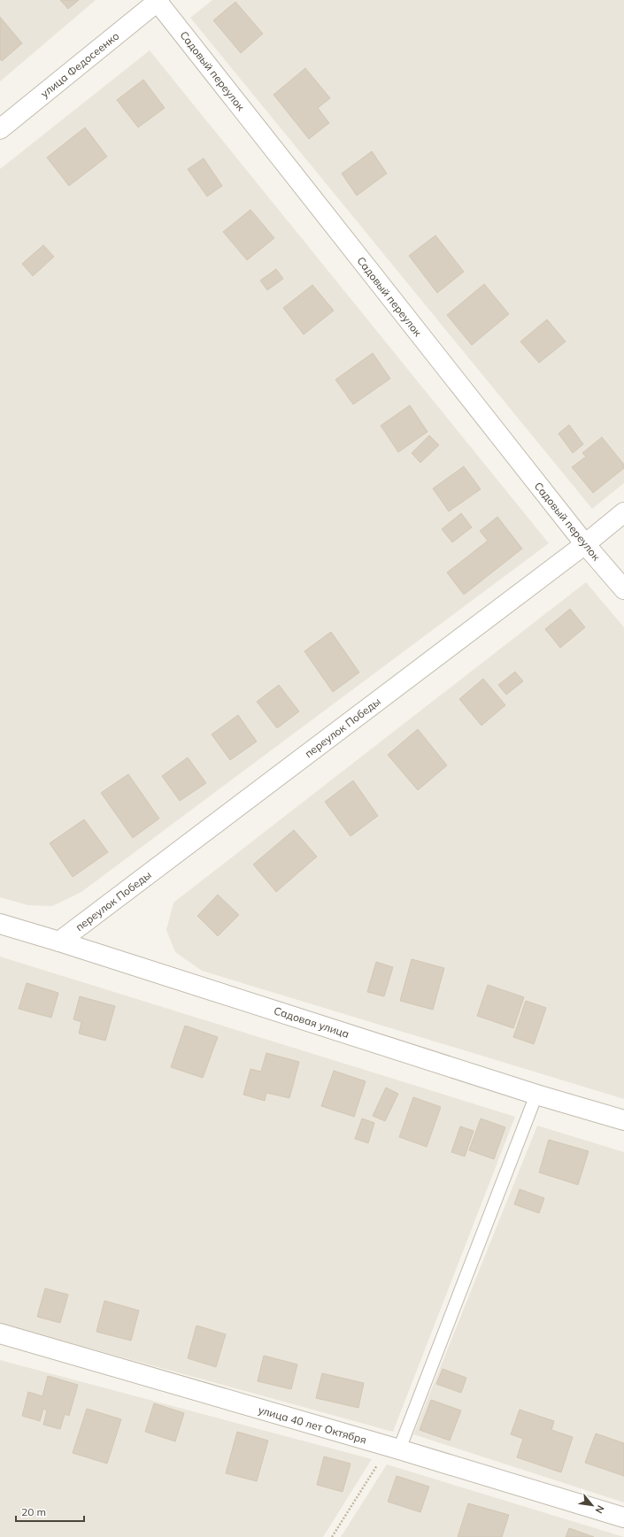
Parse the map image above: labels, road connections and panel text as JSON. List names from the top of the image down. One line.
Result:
{"streets":{"street":["улица Федосеенко","Садовый переулок","переулок Победы","Садовая улица","улица 40 лет Октября"]},"crossings":[["улица Федосеенко","Садовый переулок"],["Садовый переулок","переулок Победы"],["переулок Победы","Садовая улица"]],"scale_bar":"20 m","north":"bottom right"}
